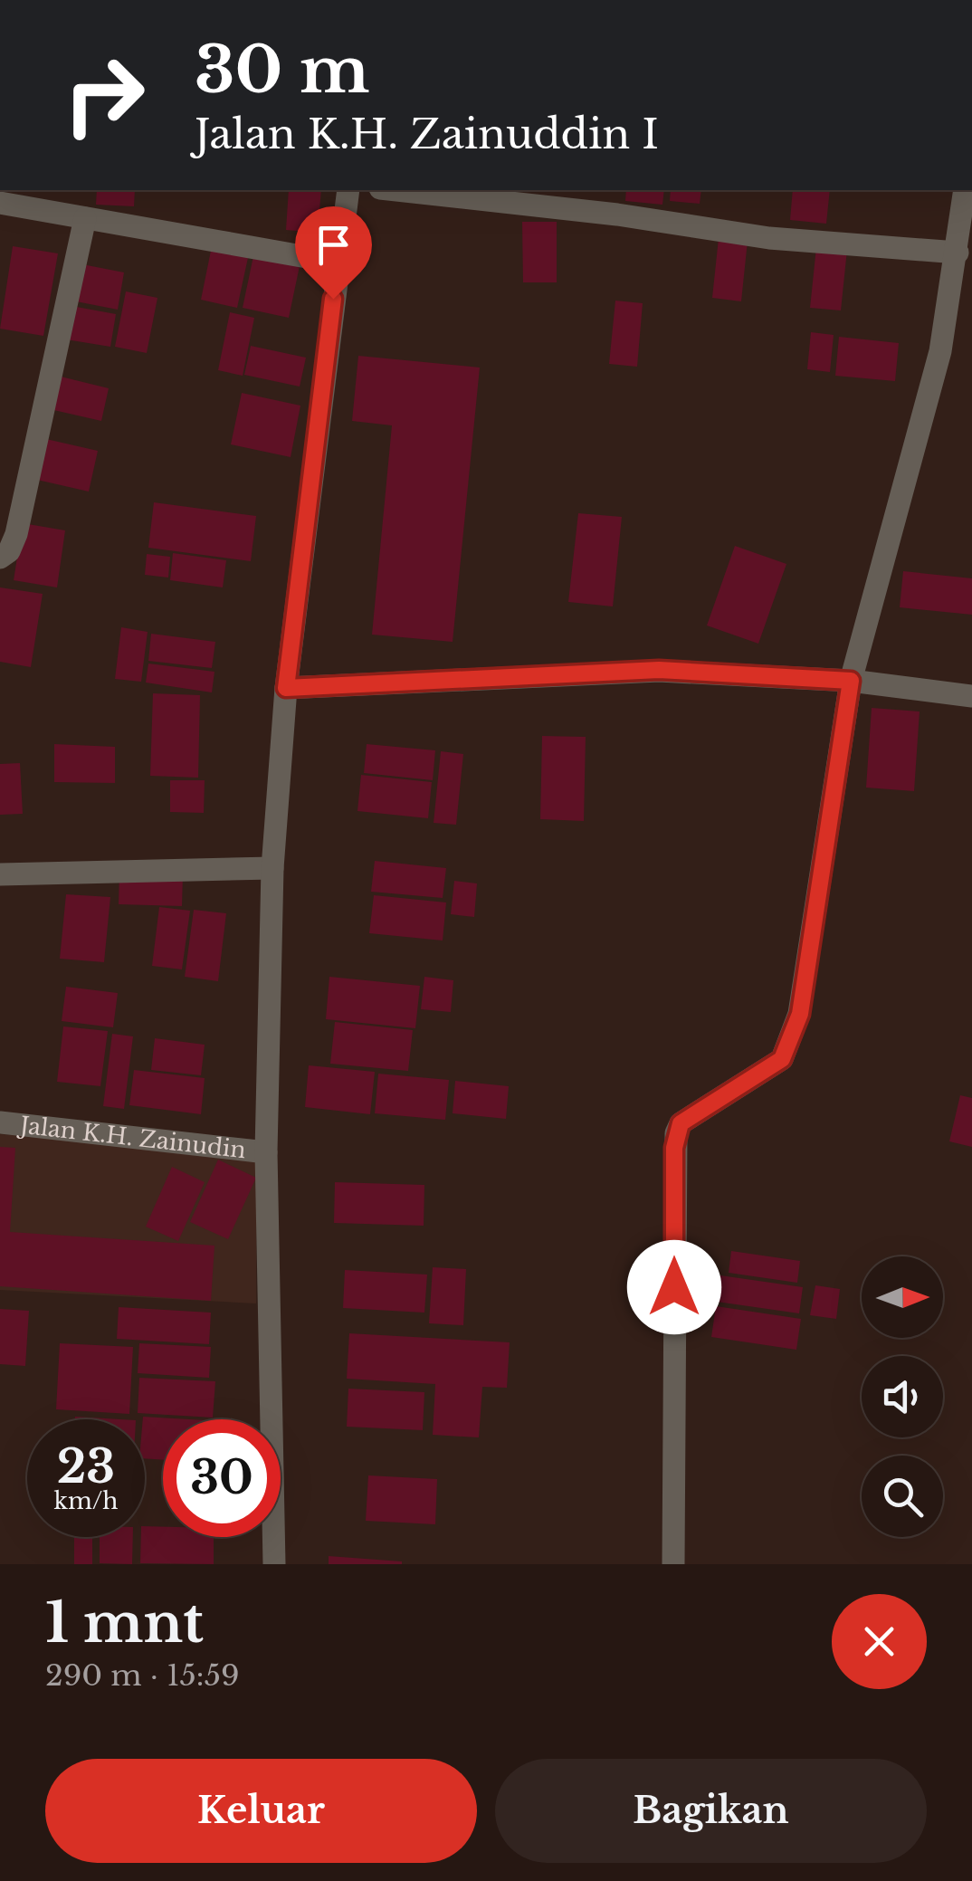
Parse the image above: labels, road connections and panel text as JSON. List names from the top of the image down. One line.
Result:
{"streets":{"street":["Jalan K.H. Zainudin"]},"north":"right","page":{"turn":["30 m","Jalan K.H. Zainuddin I"],"speed":"23 km/h","limit":"30","heading":["1 mnt","290 m · 15:59"],"buttons":["Keluar","Bagikan"]}}
